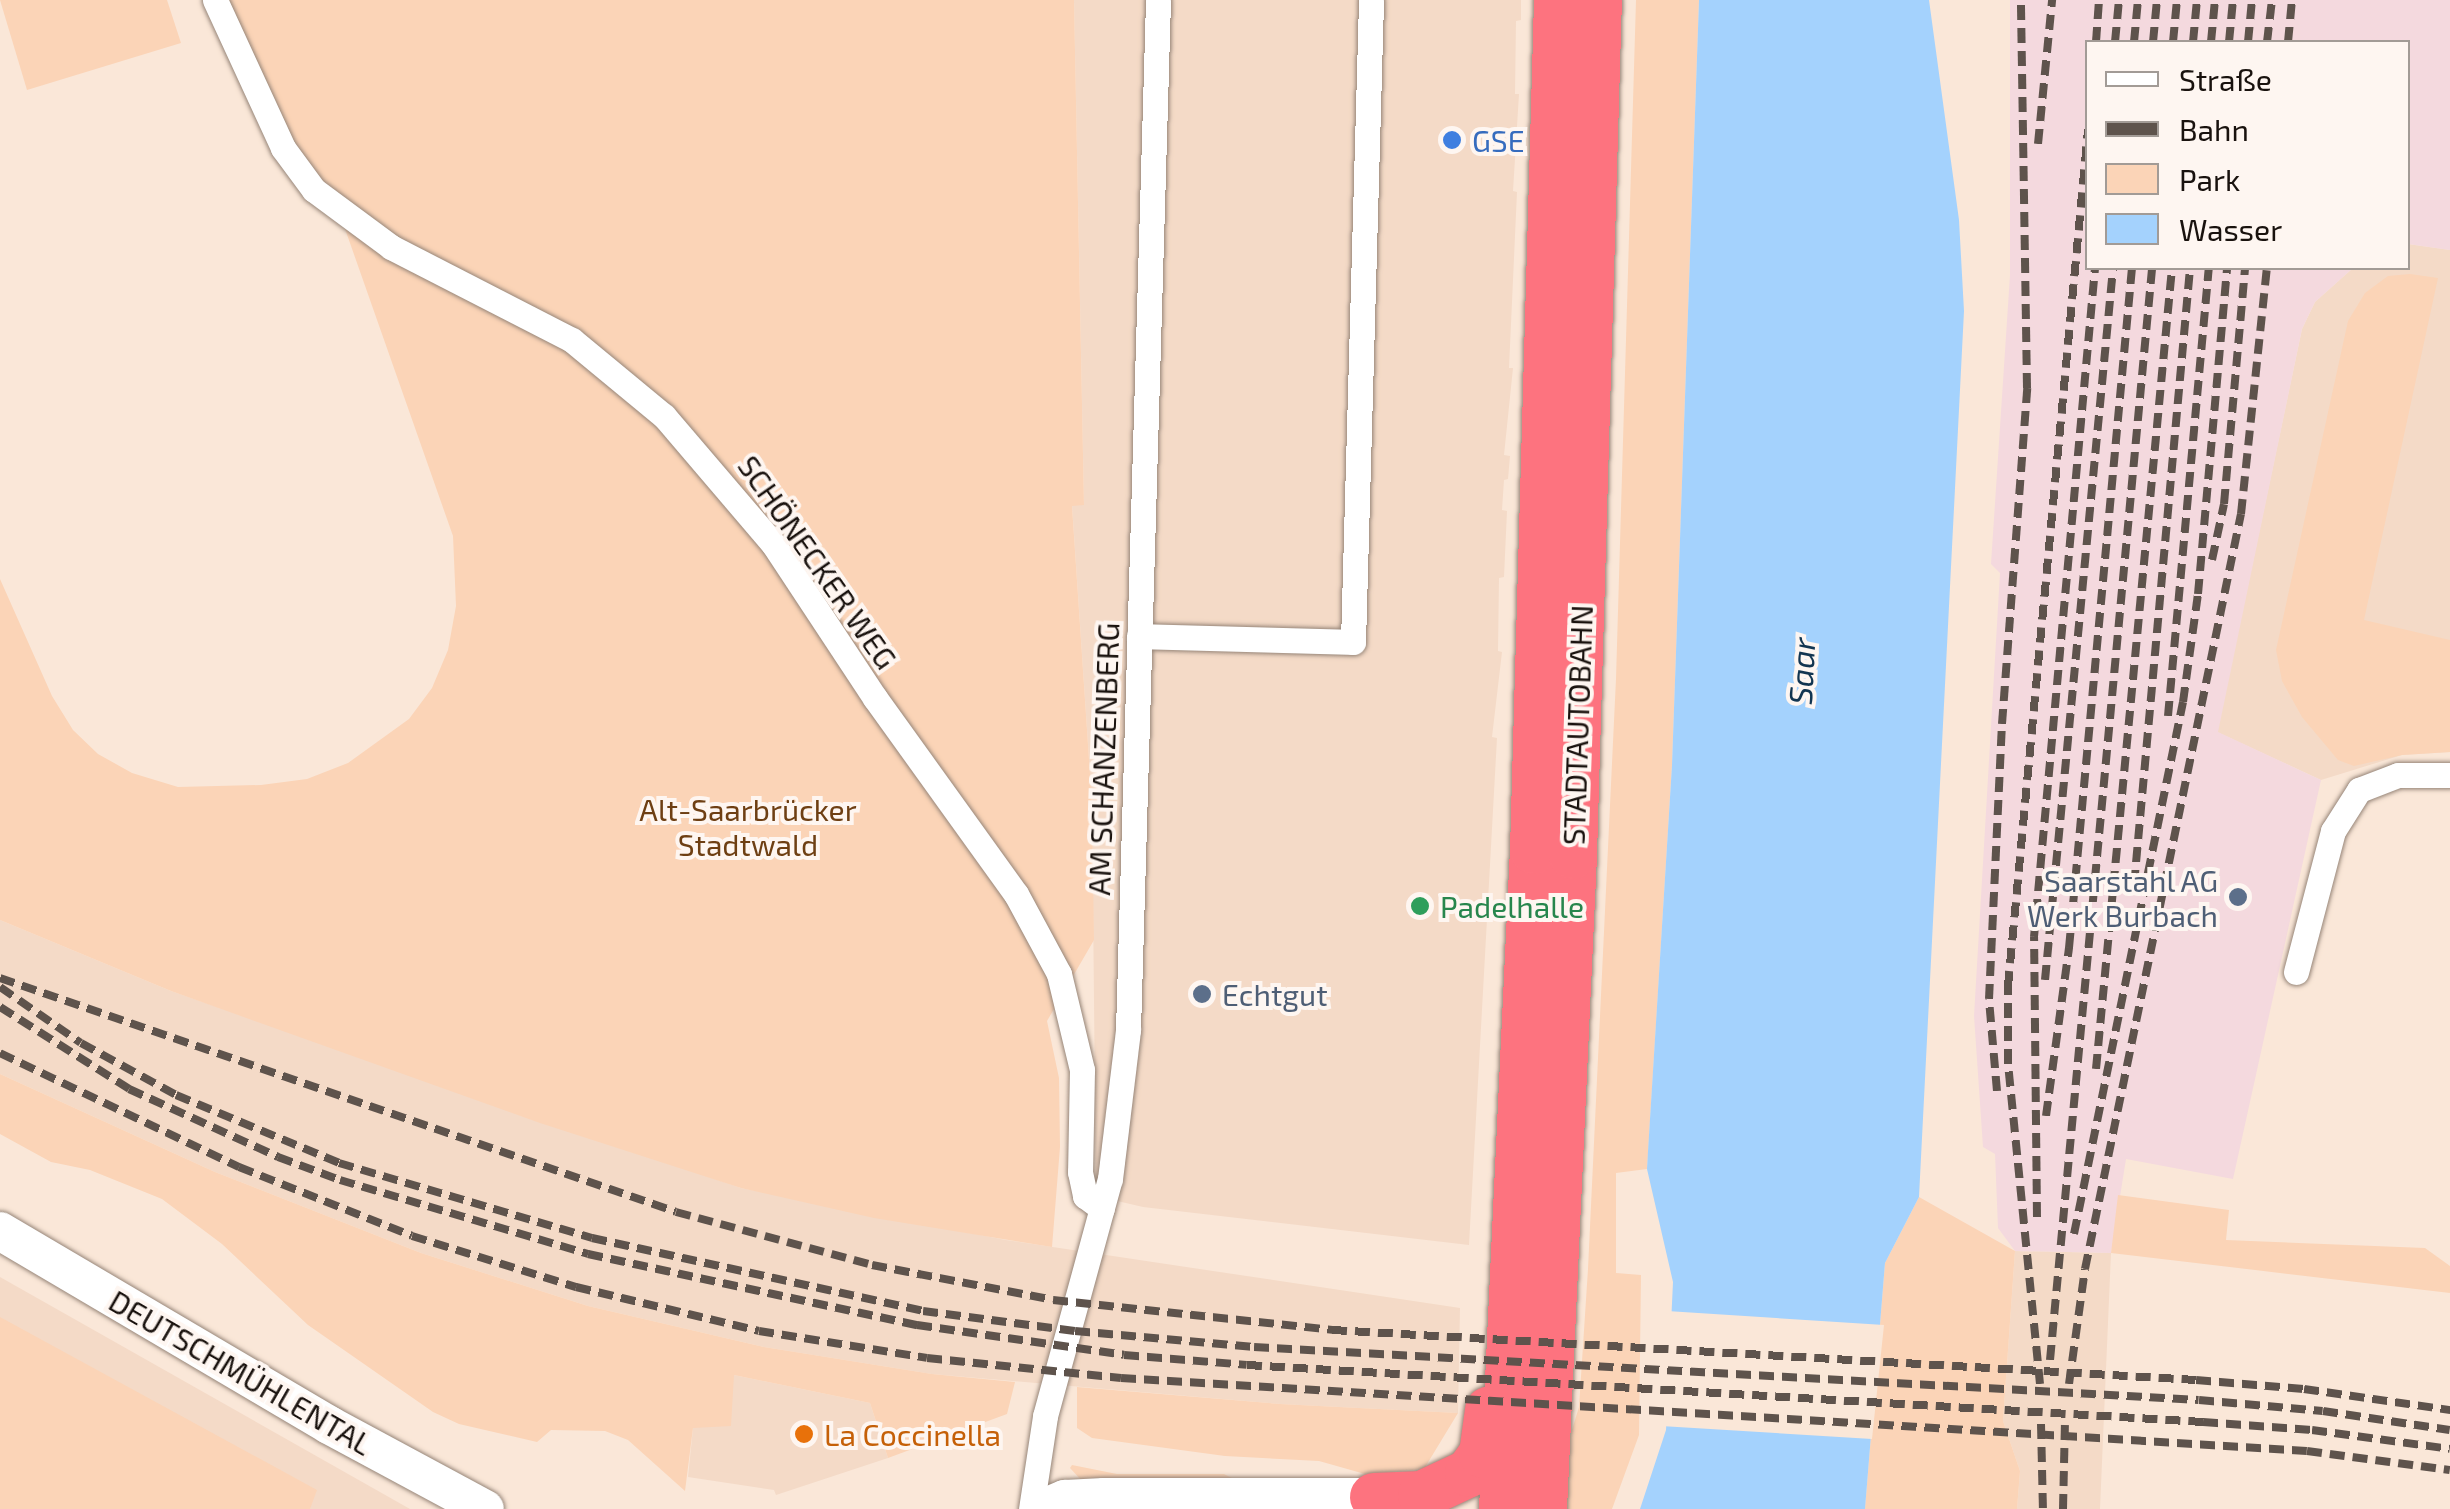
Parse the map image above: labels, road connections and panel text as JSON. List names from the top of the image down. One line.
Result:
{"streets":{"highway":["STADTAUTOBAHN"],"main road":["DEUTSCHMÜHLENTAL"],"street":["SCHÖNECKER WEG","AM SCHANZENBERG"]},"crossings":[["SCHÖNECKER WEG","AM SCHANZENBERG"]],"water":["Saar"],"parks":["Alt-Saarbrücker Stadtwald"],"places":["GSE","Saarstahl AG Werk Burbach","Padelhalle","Echtgut","La Coccinella"],"legend":["Straße","Bahn","Park","Wasser"]}
